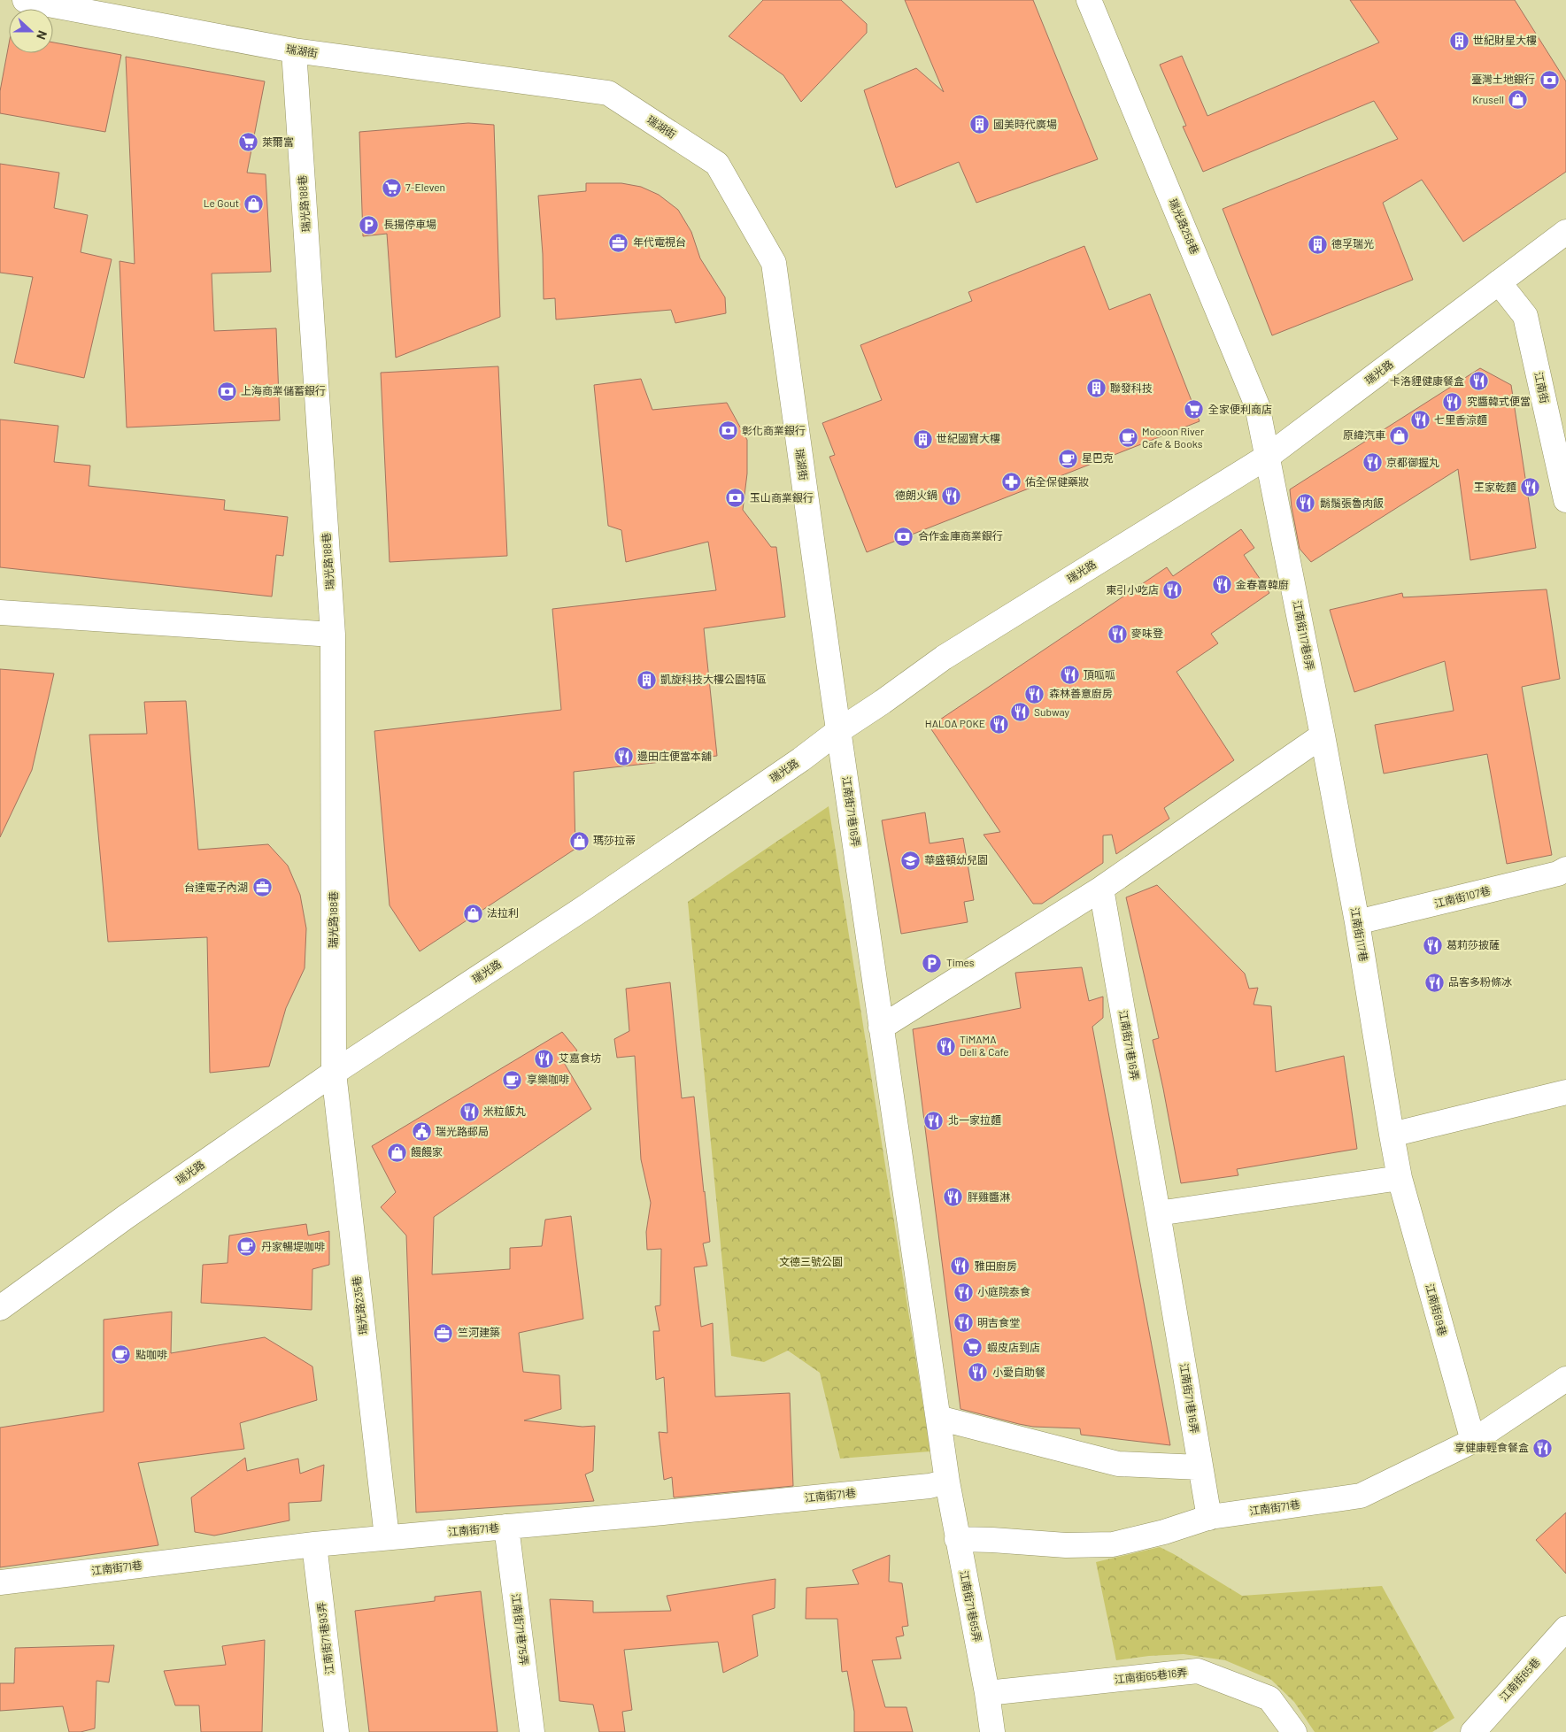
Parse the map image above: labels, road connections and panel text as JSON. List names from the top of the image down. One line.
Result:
{"streets":{"street":["瑞湖街","瑞光路188巷","瑞光路258巷","瑞光路","江南街","江南街117巷8弄","江南街71巷16弄","江南街107巷","江南街117巷","瑞光路235巷","江南街89巷","江南街71巷","江南街71巷65弄","江南街71巷75弄","江南街71巷93弄","江南街65巷16弄","江南街65巷"]},"crossings":[["瑞湖街","瑞光路188巷"],["瑞湖街","瑞光路"],["瑞湖街","江南街71巷16弄"],["瑞光路188巷","瑞光路"],["瑞光路188巷","瑞光路235巷"],["瑞光路258巷","瑞光路"],["瑞光路258巷","江南街117巷8弄"],["瑞光路","江南街"],["瑞光路","江南街117巷8弄"],["瑞光路","江南街71巷16弄"],["瑞光路","瑞光路235巷"],["江南街117巷8弄","江南街117巷"],["江南街71巷16弄","江南街71巷"],["江南街71巷16弄","江南街71巷65弄"],["江南街107巷","江南街117巷"],["江南街117巷","江南街89巷"],["瑞光路235巷","江南街71巷"],["江南街89巷","江南街71巷"],["江南街71巷","江南街71巷65弄"],["江南街71巷","江南街71巷75弄"],["江南街71巷","江南街71巷93弄"],["江南街71巷65弄","江南街65巷16弄"]],"parks":["文德三號公園"],"places":{"building":["世紀財星大樓","國美時代廣場","德孚瑞光","聯發科技","世紀國寶大樓","凱旋科技大樓公園特區"],"bank":["臺灣土地銀行","上海商業儲蓄銀行","彰化商業銀行","玉山商業銀行","合作金庫商業銀行"],"shop":["Krusell","Le Gout","原緯汽車","瑪莎拉蒂","法拉利","饅饅家"],"supermarket":["萊爾富","7-Eleven","全家便利商店","蝦皮店到店"],"parking":["長揚停車場","Times"],"office":["年代電視台","台達電子內湖","竺河建築"],"restaurant":["卡洛貍健康餐盒","究醬韓式便當","七里香涼麵","京都御握丸","王家乾麵","德朗火鍋","鬍鬚張魯肉飯","金春喜韓廚","東引小吃店","麥味登","頂呱呱","森林善意廚房","Subway","HALOA POKE","邊田庄便當本舖","葛莉莎披薩","品客多粉條冰","TiMAMA Deli & Cafe","艾嘉食坊","米粒飯丸","北一家拉麵","胖雞醬淋","雅田廚房","小庭院泰食","明吉食堂","小愛自助餐","享健康輕食餐盒"],"cafe":["Moooon River Cafe & Books","星巴克","享樂咖啡","丹家暢堤咖啡","點咖啡"],"pharmacy":["佑全保健藥妝"],"school or university":["華盛頓幼兒園"],"public building":["瑞光路郵局"]},"north":"right"}
